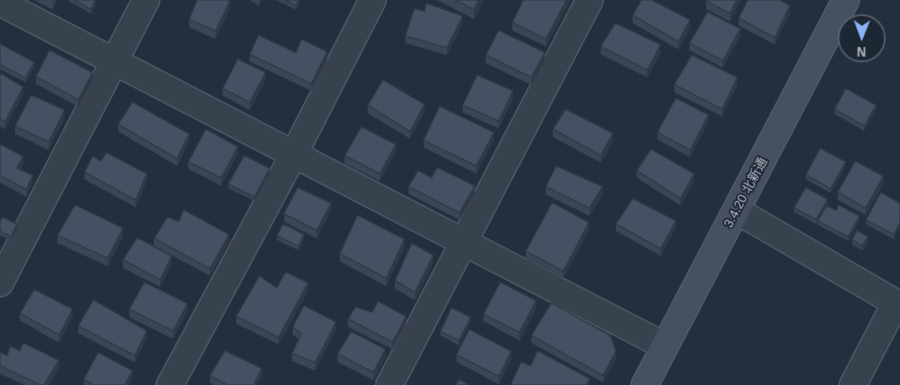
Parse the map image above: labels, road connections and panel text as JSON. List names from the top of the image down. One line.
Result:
{"streets":{"street":["3.4.20 北新通"]},"north":"bottom"}
